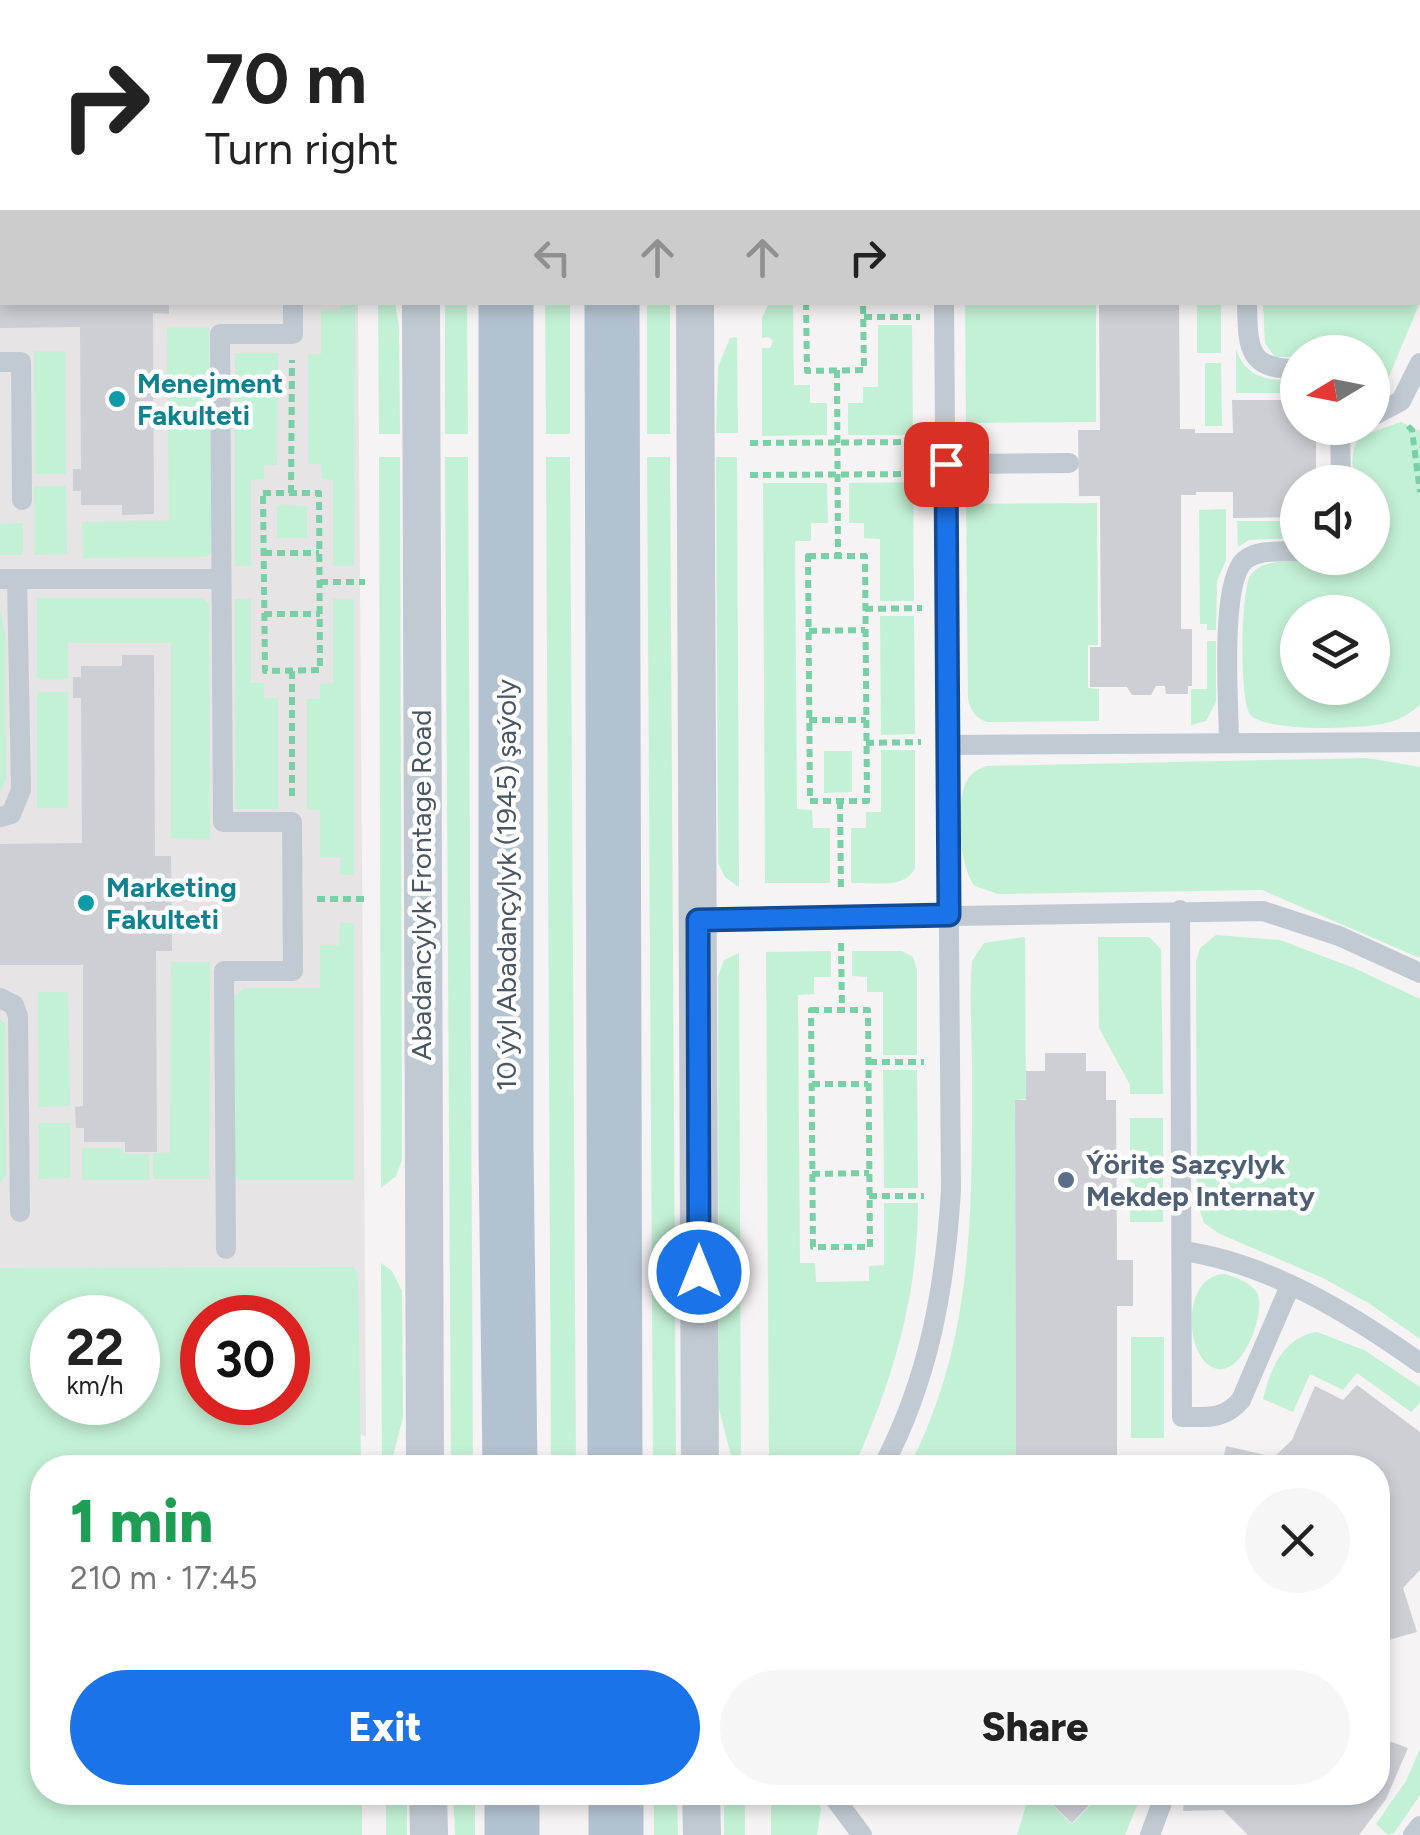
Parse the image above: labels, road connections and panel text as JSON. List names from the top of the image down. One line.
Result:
{"streets":{"main road":["10 ýyl Abadançylyk (1945) şaýoly"],"street":["Abadancylyk Frontage Road"]},"places":["Menejment Fakulteti","Marketing Fakulteti","Ýörite Sazçylyk Mekdep Internaty"],"north":"left","page":{"turn":["70 m","Turn right"],"speed":"22 km/h","limit":"30","heading":["1 min","210 m · 17:45"],"buttons":["Exit","Share"]}}
